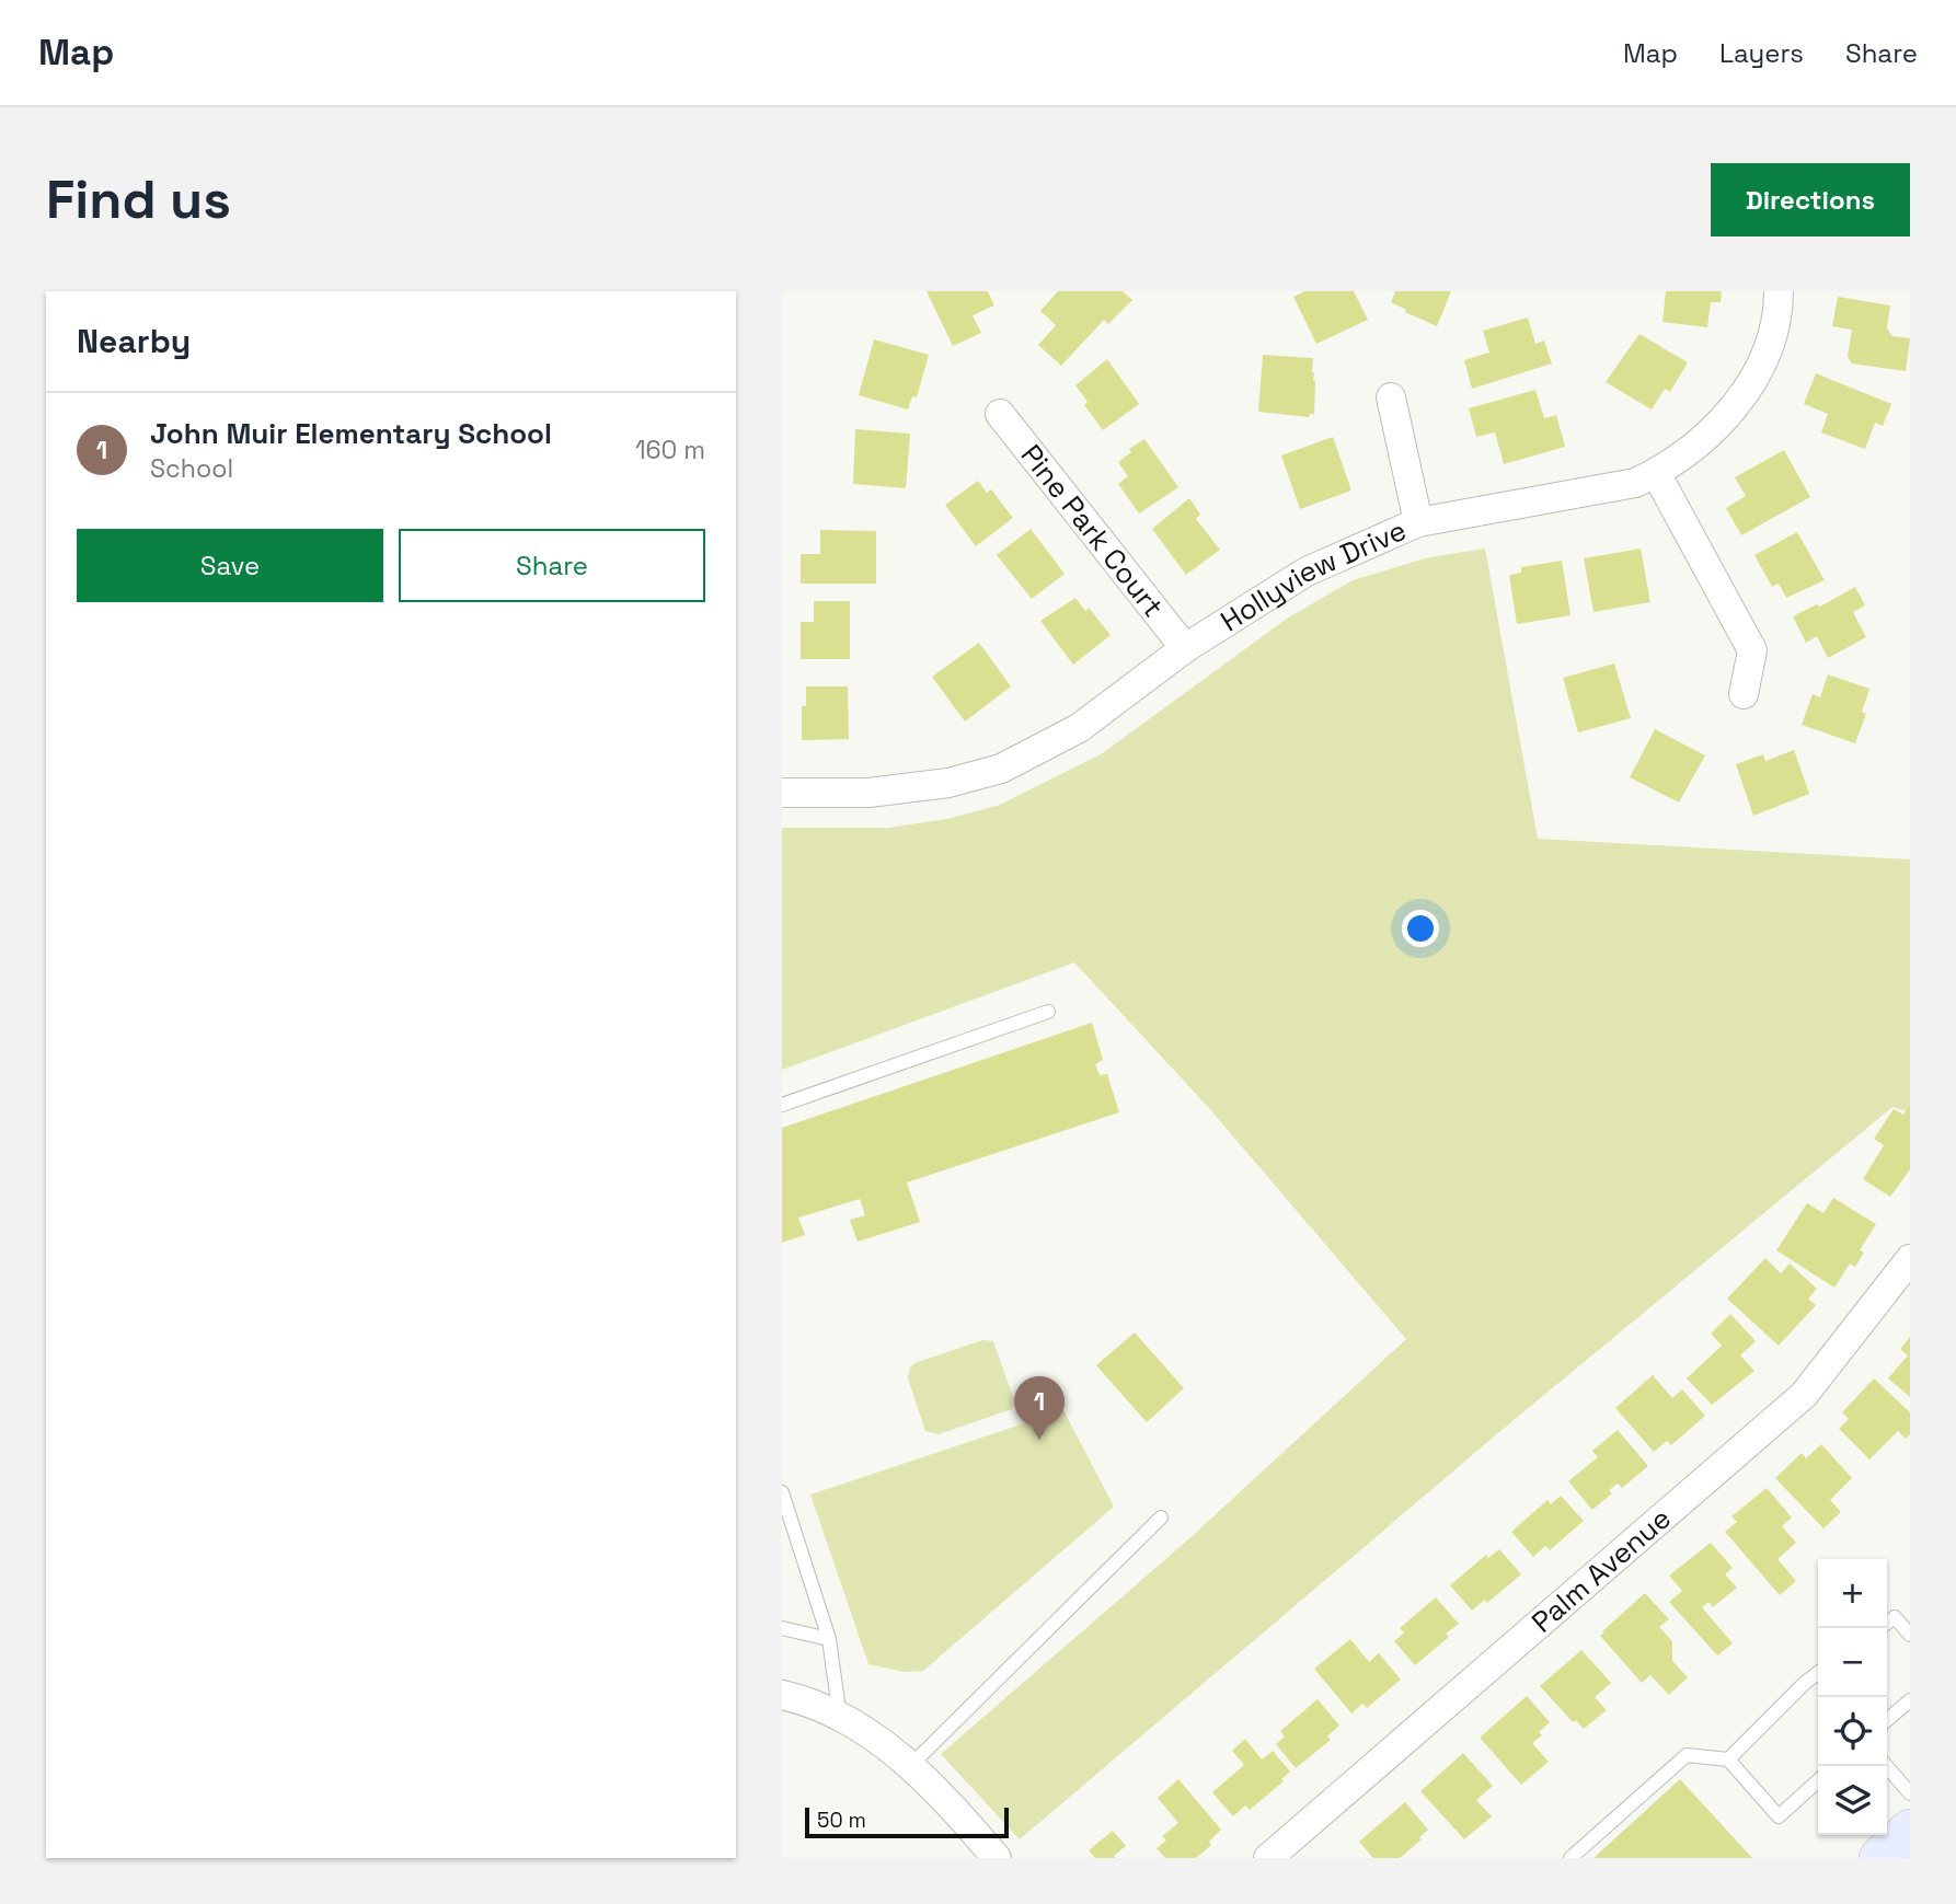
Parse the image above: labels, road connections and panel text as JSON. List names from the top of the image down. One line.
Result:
{"streets":{"street":["Pine Park Court","Hollyview Drive","Palm Avenue"]},"crossings":[["Pine Park Court","Hollyview Drive"]],"scale_bar":"50 m","page":{"header":"Map","nav":["Map","Layers","Share"],"buttons":["Directions",["Save","Share"]],"title":"Find us","heading":"Nearby","list":[{"mark":"1","name":"John Muir Elementary School","note":"School","value":"160 m"}],"pins":"1","map_buttons":["+","−"],"scale":"50 m"}}
